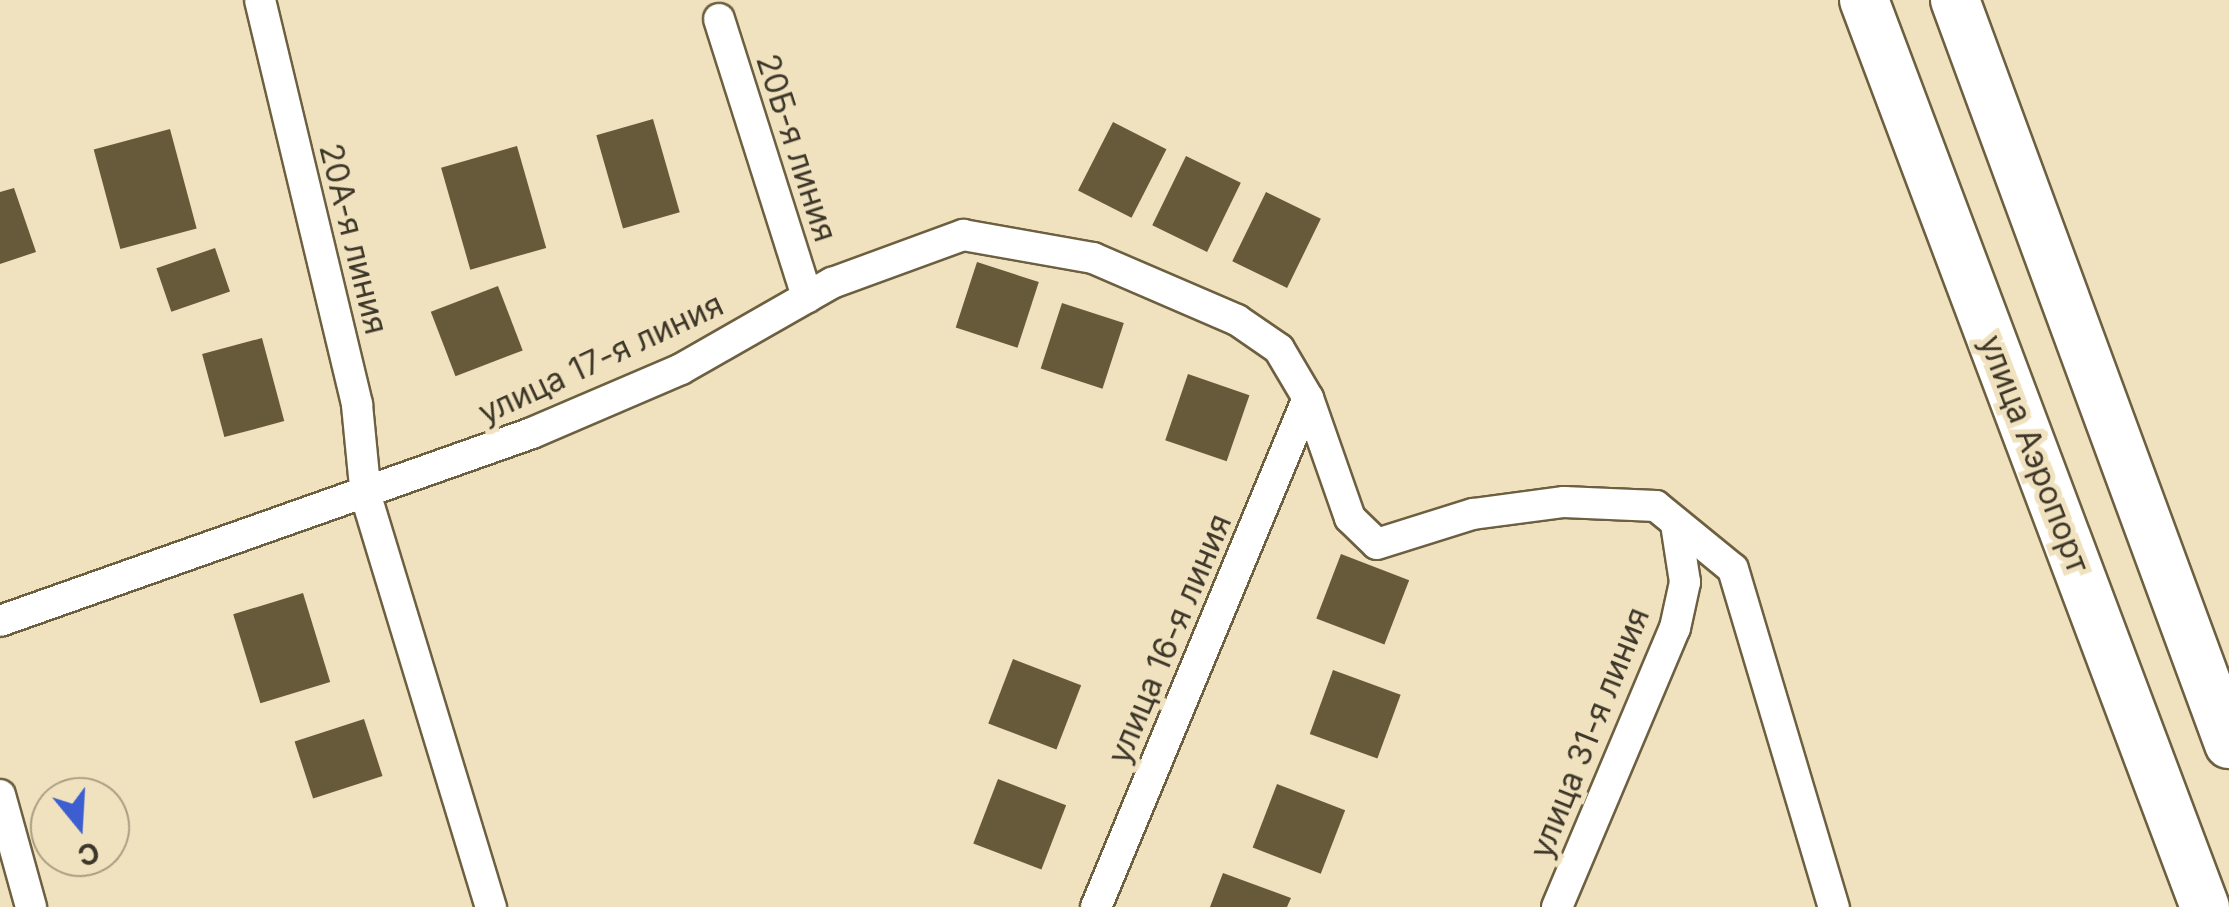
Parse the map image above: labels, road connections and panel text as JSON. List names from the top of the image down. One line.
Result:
{"streets":{"main road":["улица Аэропорт"],"street":["20Б-я линия","20А-я линия","улица 17-я линия","улица 16-я линия","улица 31-я линия"]},"crossings":[["20Б-я линия","улица 17-я линия"],["20А-я линия","улица 17-я линия"],["улица 17-я линия","улица 16-я линия"],["улица 17-я линия","улица 31-я линия"]],"north":"bottom"}
